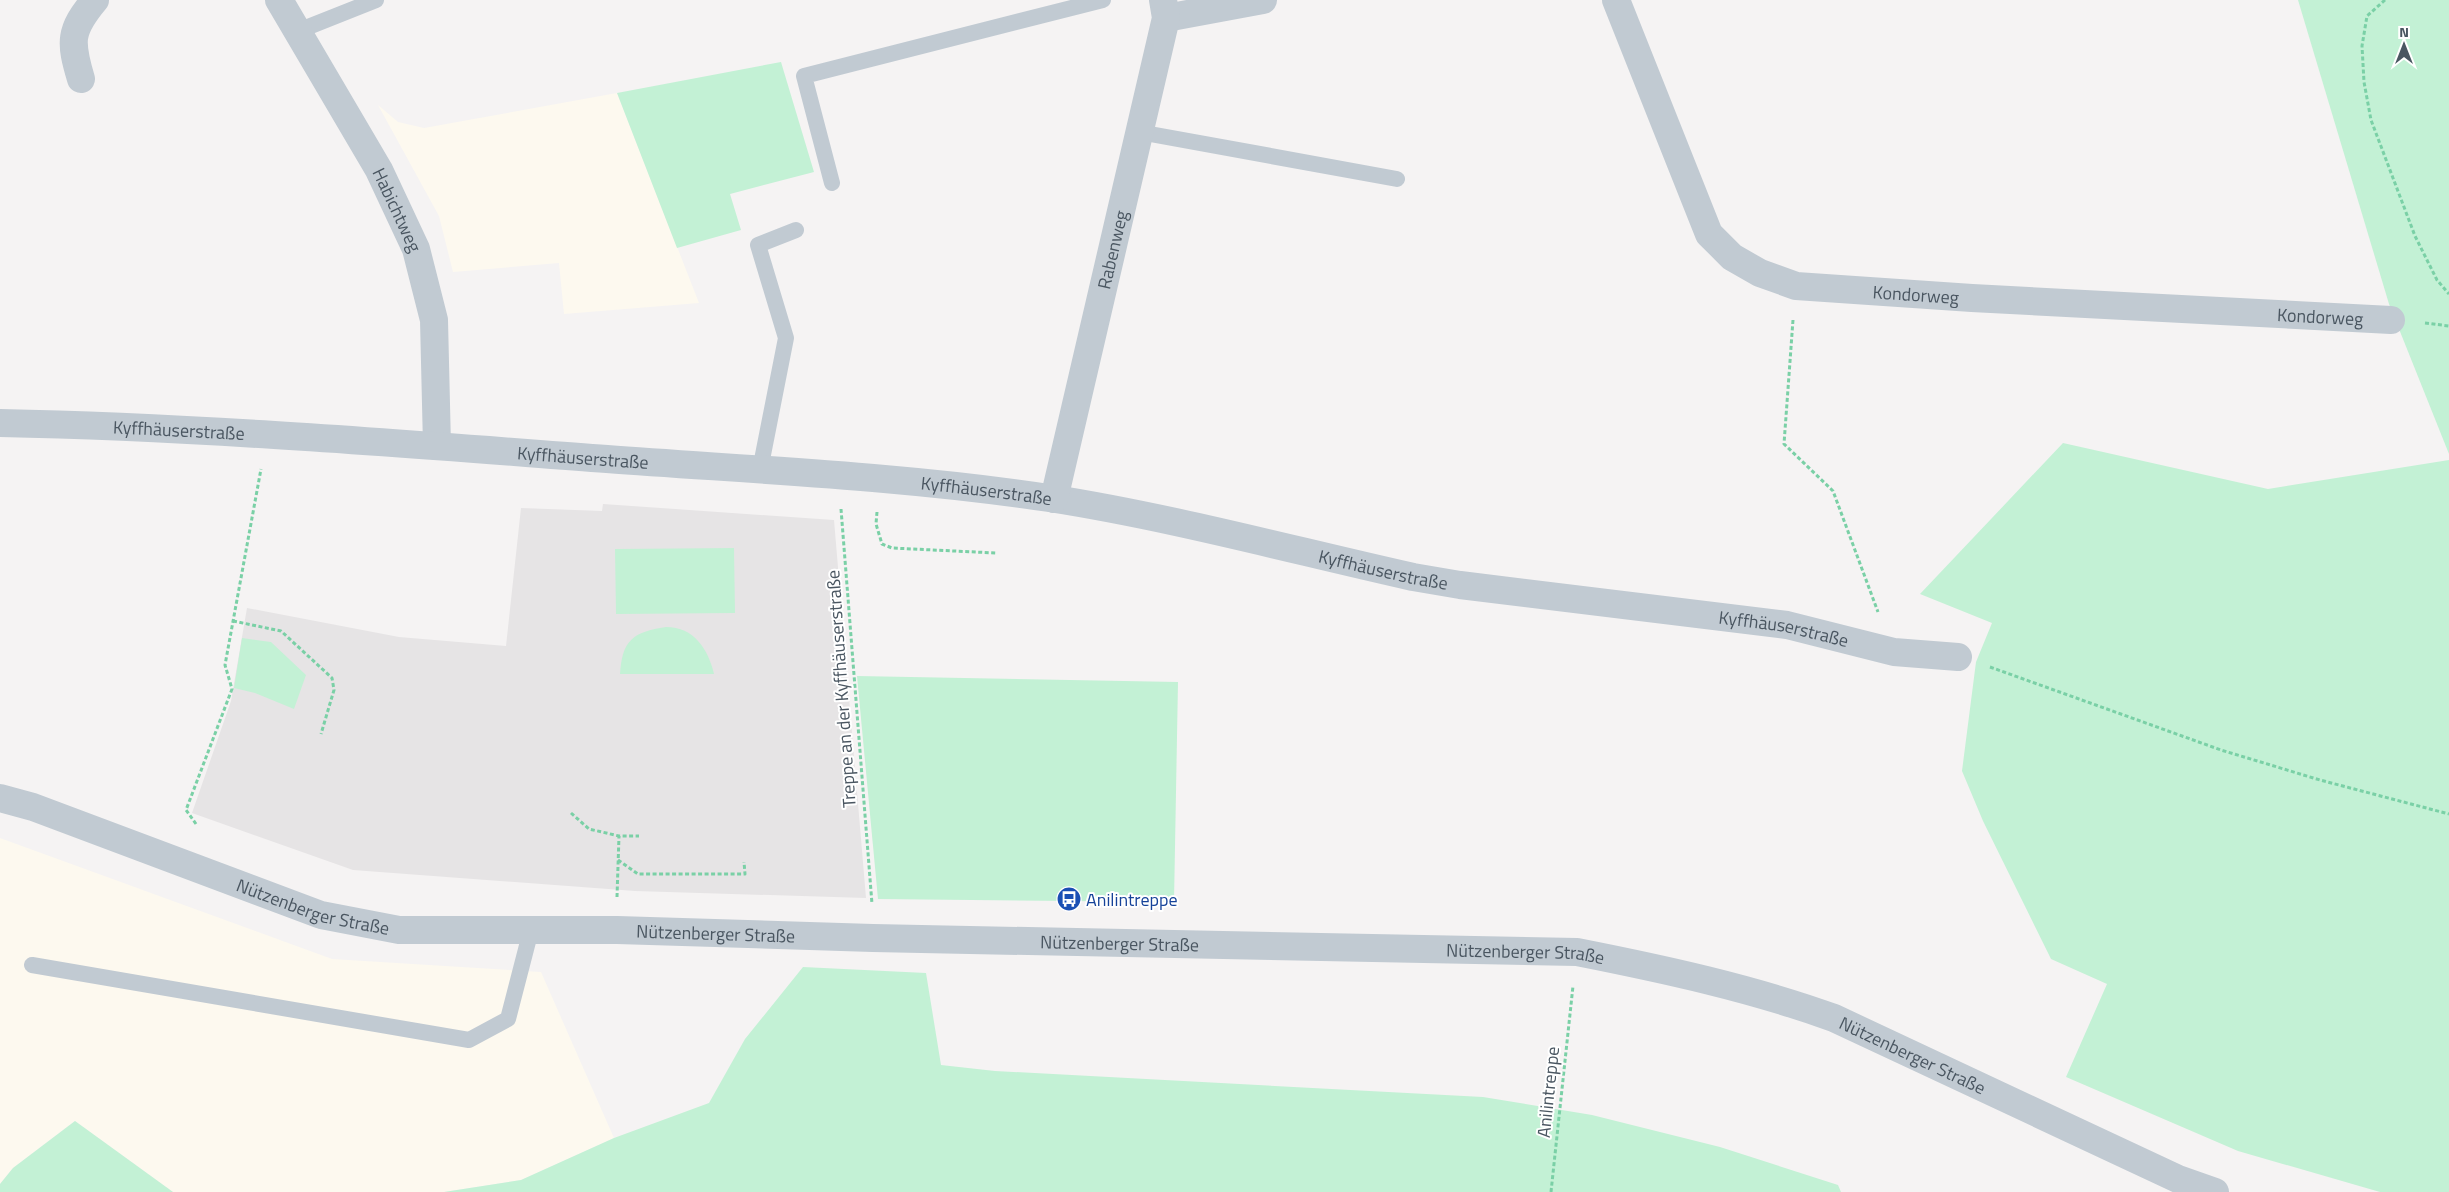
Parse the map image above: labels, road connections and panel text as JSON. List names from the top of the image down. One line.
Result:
{"streets":{"street":["Habichtweg","Rabenweg","Kondorweg","Kyffhäuserstraße","Nützenberger Straße"],"path":["Treppe an der Kyffhäuserstraße","Anilintreppe"]},"crossings":[["Habichtweg","Kyffhäuserstraße"],["Rabenweg","Kyffhäuserstraße"],["Kyffhäuserstraße","Treppe an der Kyffhäuserstraße"]],"places":{"bus stop":["Anilintreppe"]},"north":"top"}
